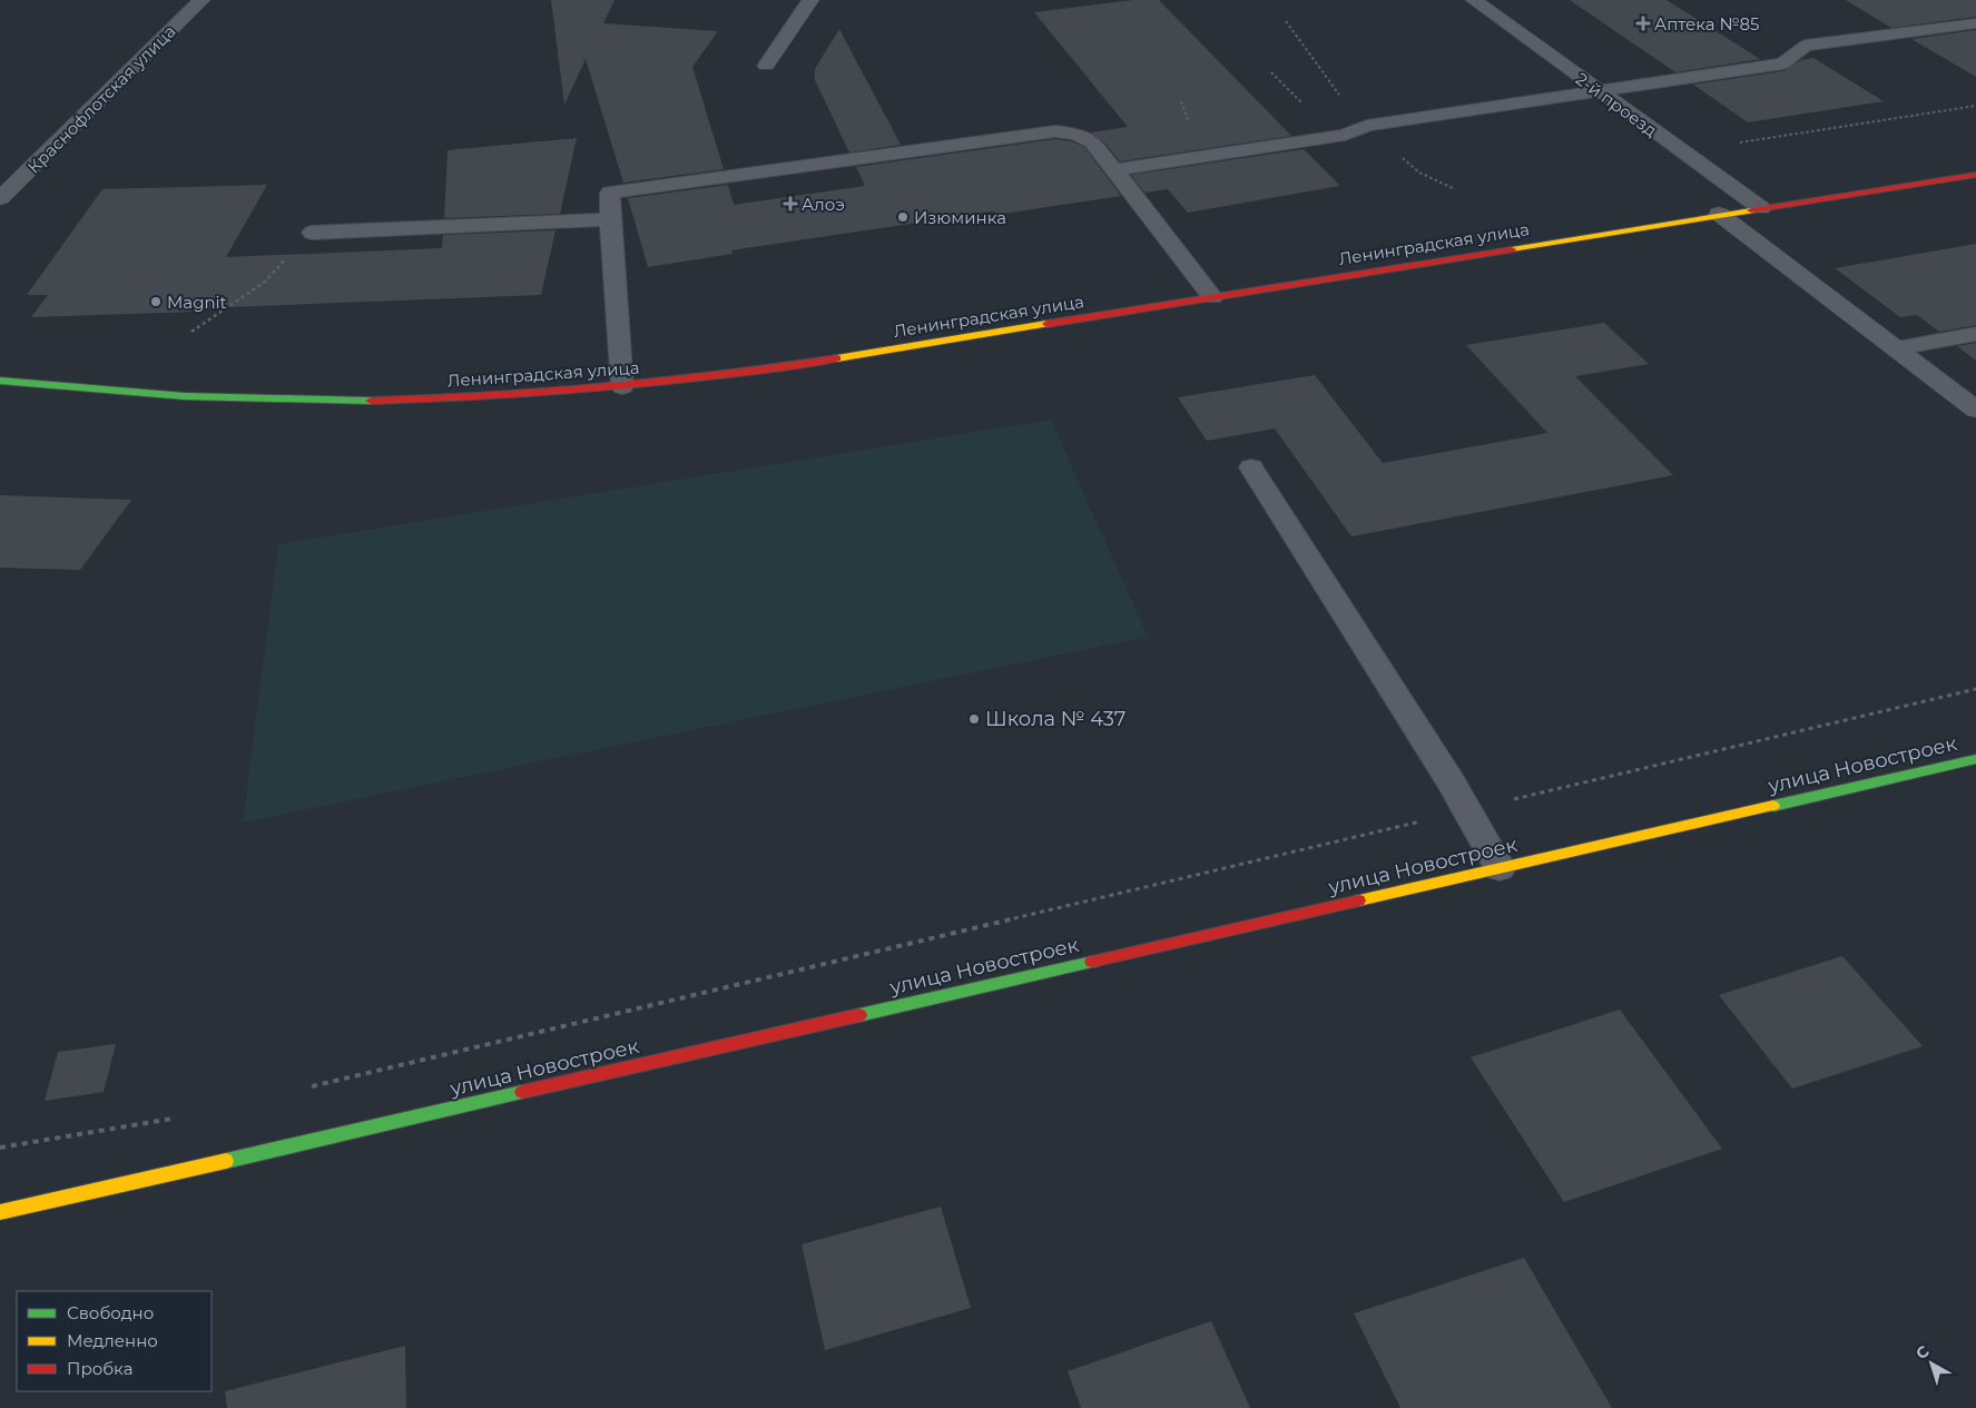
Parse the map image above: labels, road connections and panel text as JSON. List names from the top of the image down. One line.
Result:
{"streets":{"main road":["Ленинградская улица","улица Новостроек"],"street":["Краснофлотская улица","2-й проезд"]},"crossings":[["2-й проезд","Ленинградская улица"]],"places":{"health":["Аптека №85","Алоэ"],"other":["Изюминка","Magnit","Школа № 437"]},"legend":["Свободно","Медленно","Пробка"],"north":"top left"}
